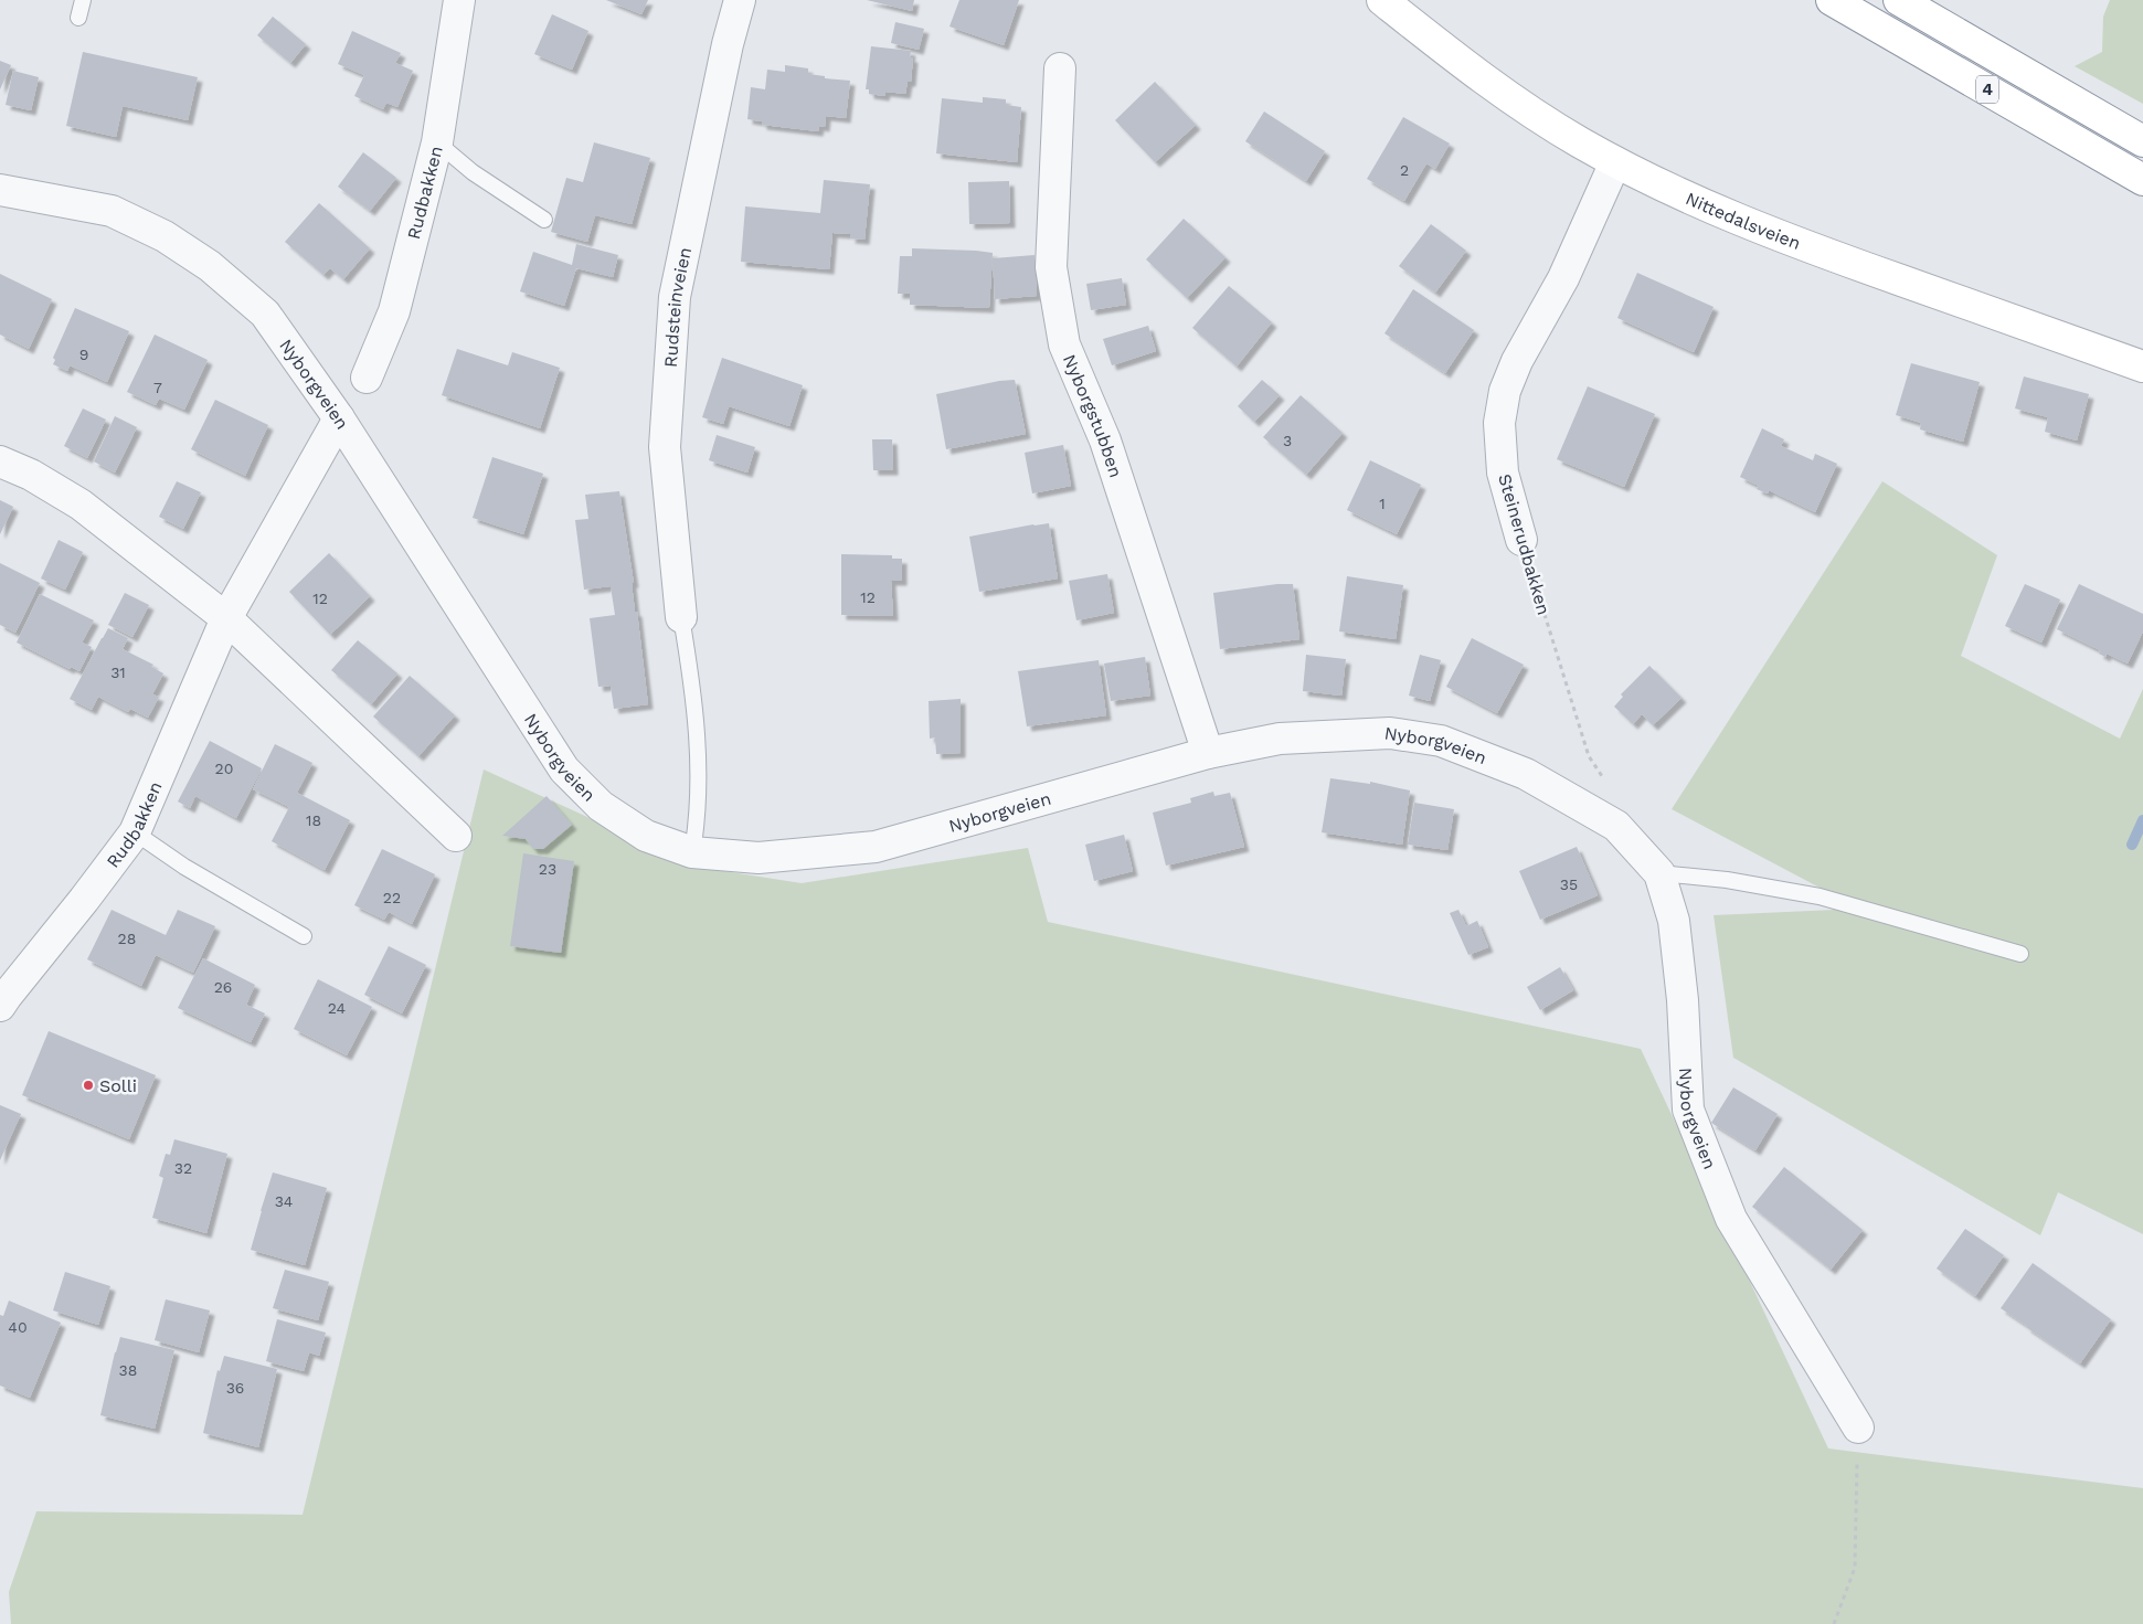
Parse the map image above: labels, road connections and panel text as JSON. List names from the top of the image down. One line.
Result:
{"streets":{"main road":["4","Nittedalsveien"],"street":["Rudbakken","Rudsteinveien","Nyborgveien","Nyborgstubben","Steinerudbakken"]},"crossings":[["Rudbakken","Nyborgveien"],["Nittedalsveien","Steinerudbakken"],["Nyborgveien","Nyborgstubben"]],"places":["Solli"],"house_numbers":["2","9","7","3","1","12","12","31","20","18","23","35","22","28","26","24","32","34","40","38","36"]}
